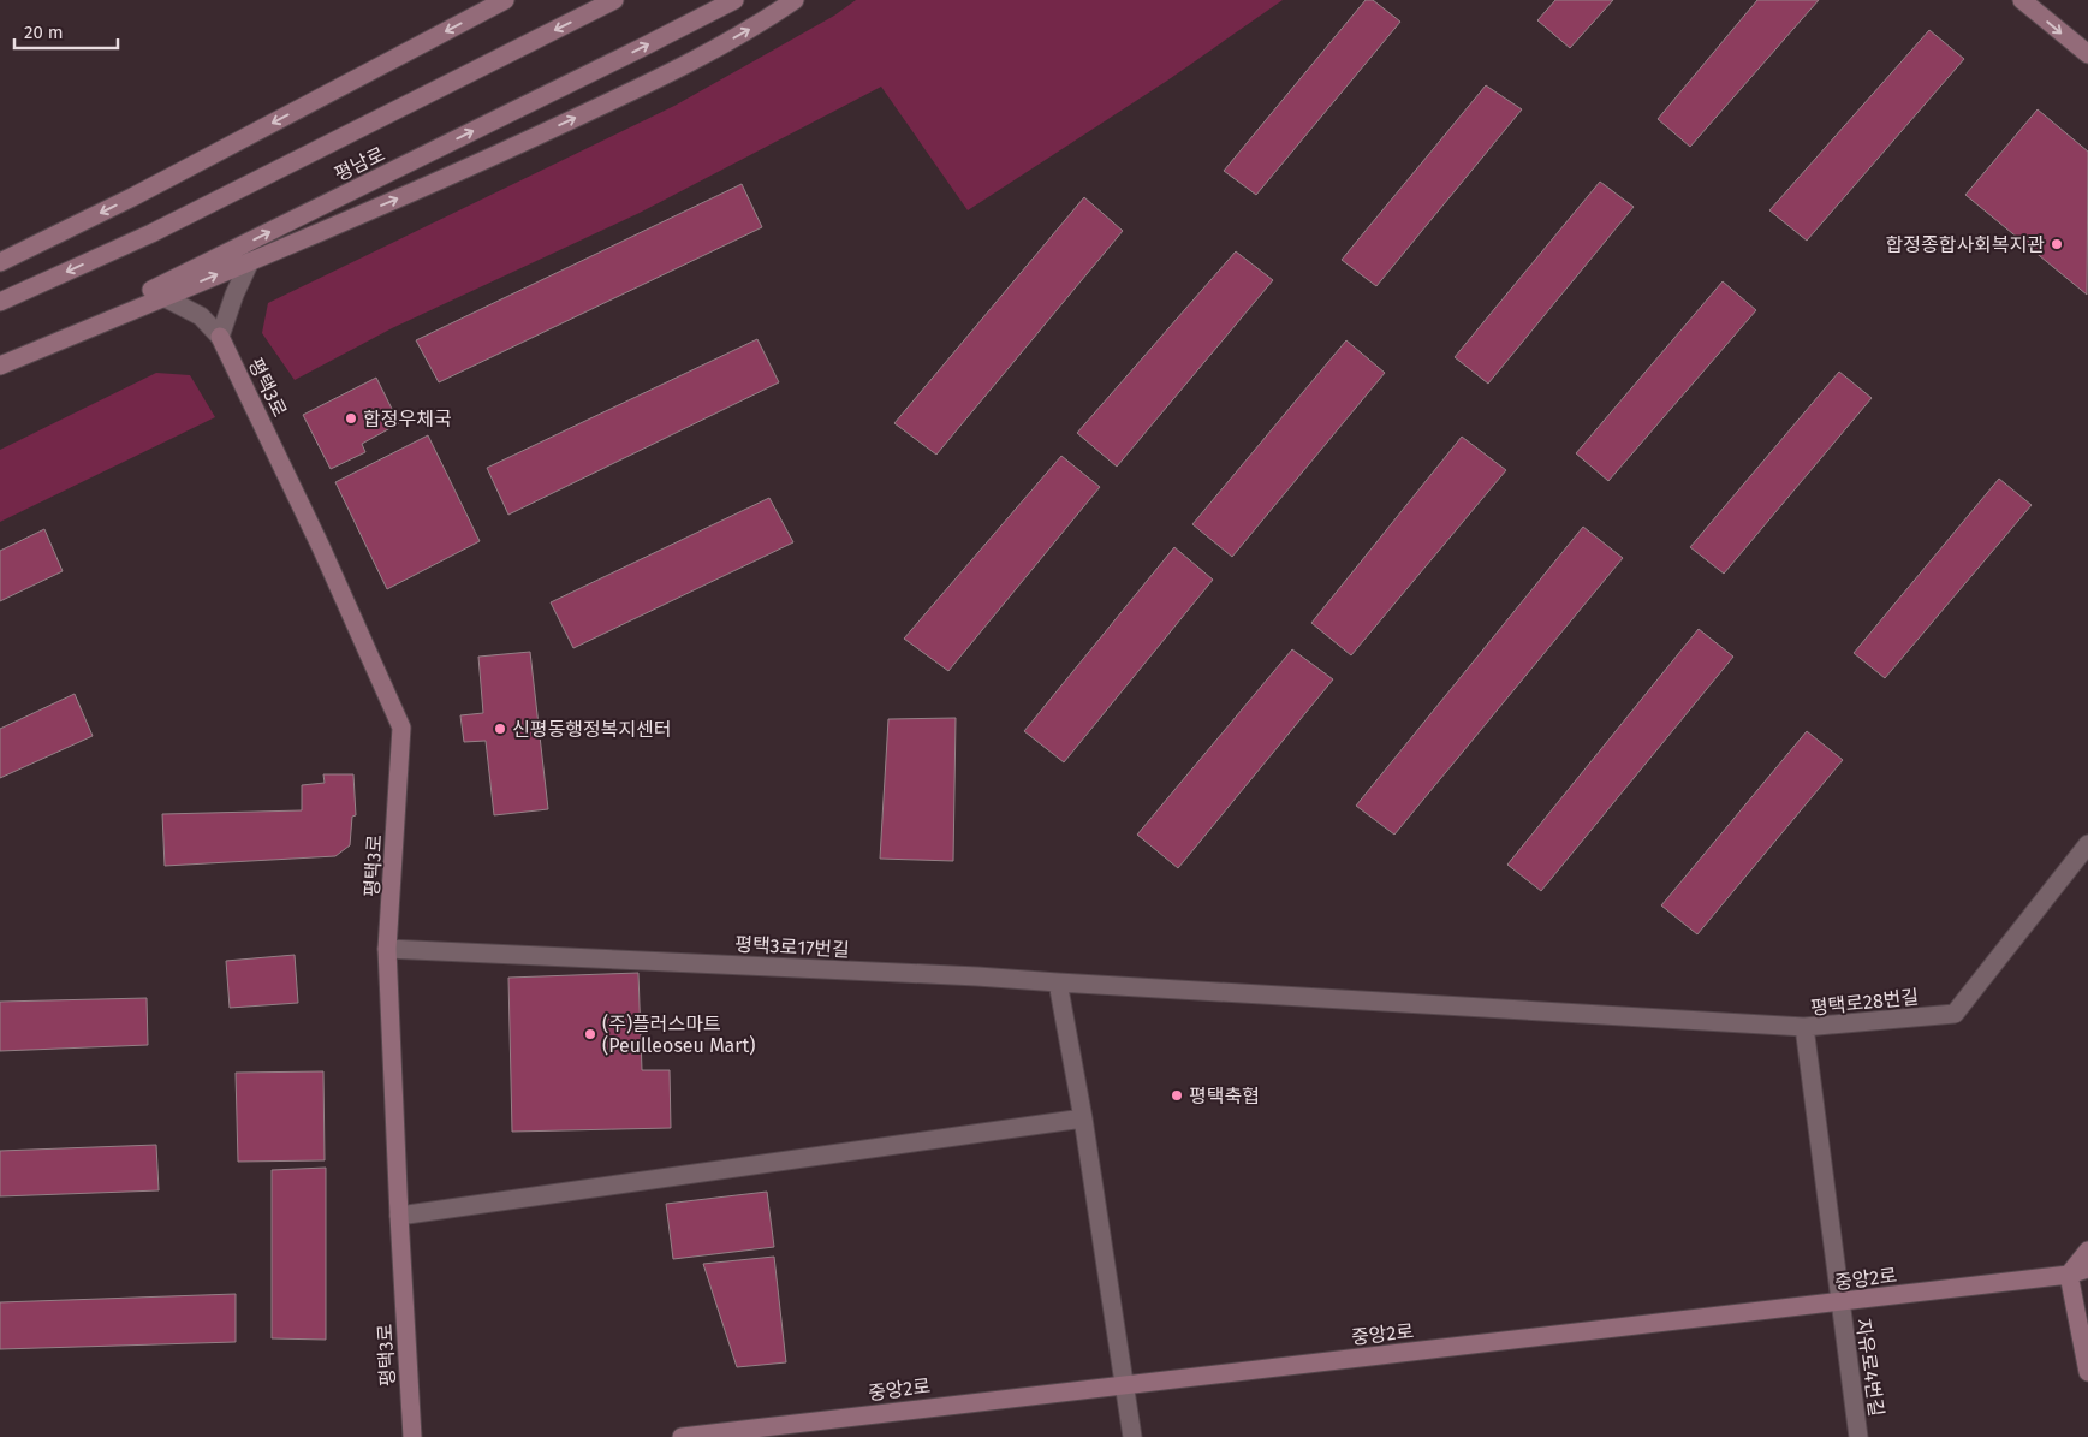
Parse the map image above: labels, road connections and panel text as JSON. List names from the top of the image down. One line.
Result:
{"streets":{"main road":["평남로","평택3로","중앙2로"],"street":["평택3로17번길","평택로28번길","자유로4번길"]},"crossings":[["평택3로","평택3로17번길"],["평택3로17번길","평택로28번길"],["평택로28번길","중앙2로"],["평택로28번길","자유로4번길"],["중앙2로","자유로4번길"]],"places":["합정종합사회복지관","합정우체국","신평동행정복지센터","(주)플러스마트 (Peulleoseu Mart)","평택축협"],"scale_bar":"20 m"}
